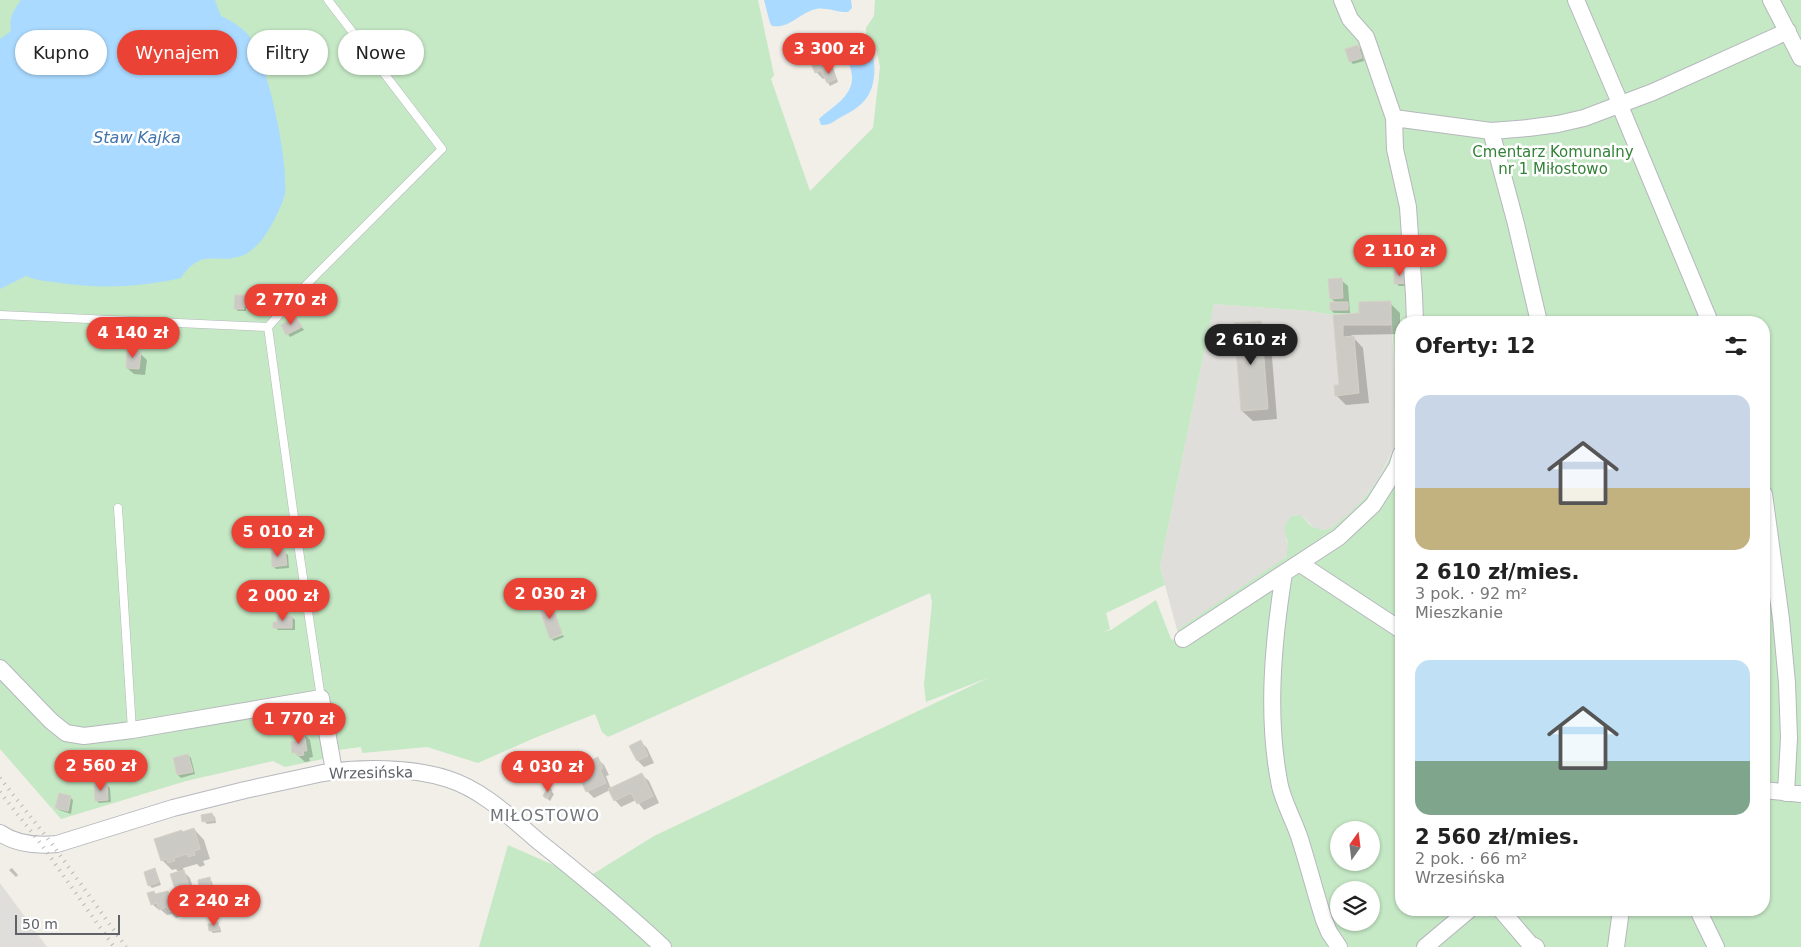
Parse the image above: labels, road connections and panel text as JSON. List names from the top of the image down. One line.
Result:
{"streets":{"street":["Wrzesińska"]},"districts":["MIŁOSTOWO"],"water":["Staw Kajka"],"parks":["Cmentarz Komunalny nr 1 Miłostowo"],"scale_bar":"50 m","north":"top","page":{"chip":["Kupno","Wynajem","Filtry","Nowe"],"price":["3 300 zł","2 110 zł","2 770 zł","4 140 zł","2 610 zł","5 010 zł","2 030 zł","2 000 zł","1 770 zł","2 560 zł","4 030 zł","2 240 zł"],"heading":"Oferty: 12","list":[{"name":"2 610 zł/mies.","note":"3 pok. · 92 m² · Mieszkanie"},{"name":"2 560 zł/mies.","note":"2 pok. · 66 m² · Wrzesińska"}],"scale":"50 m"}}
